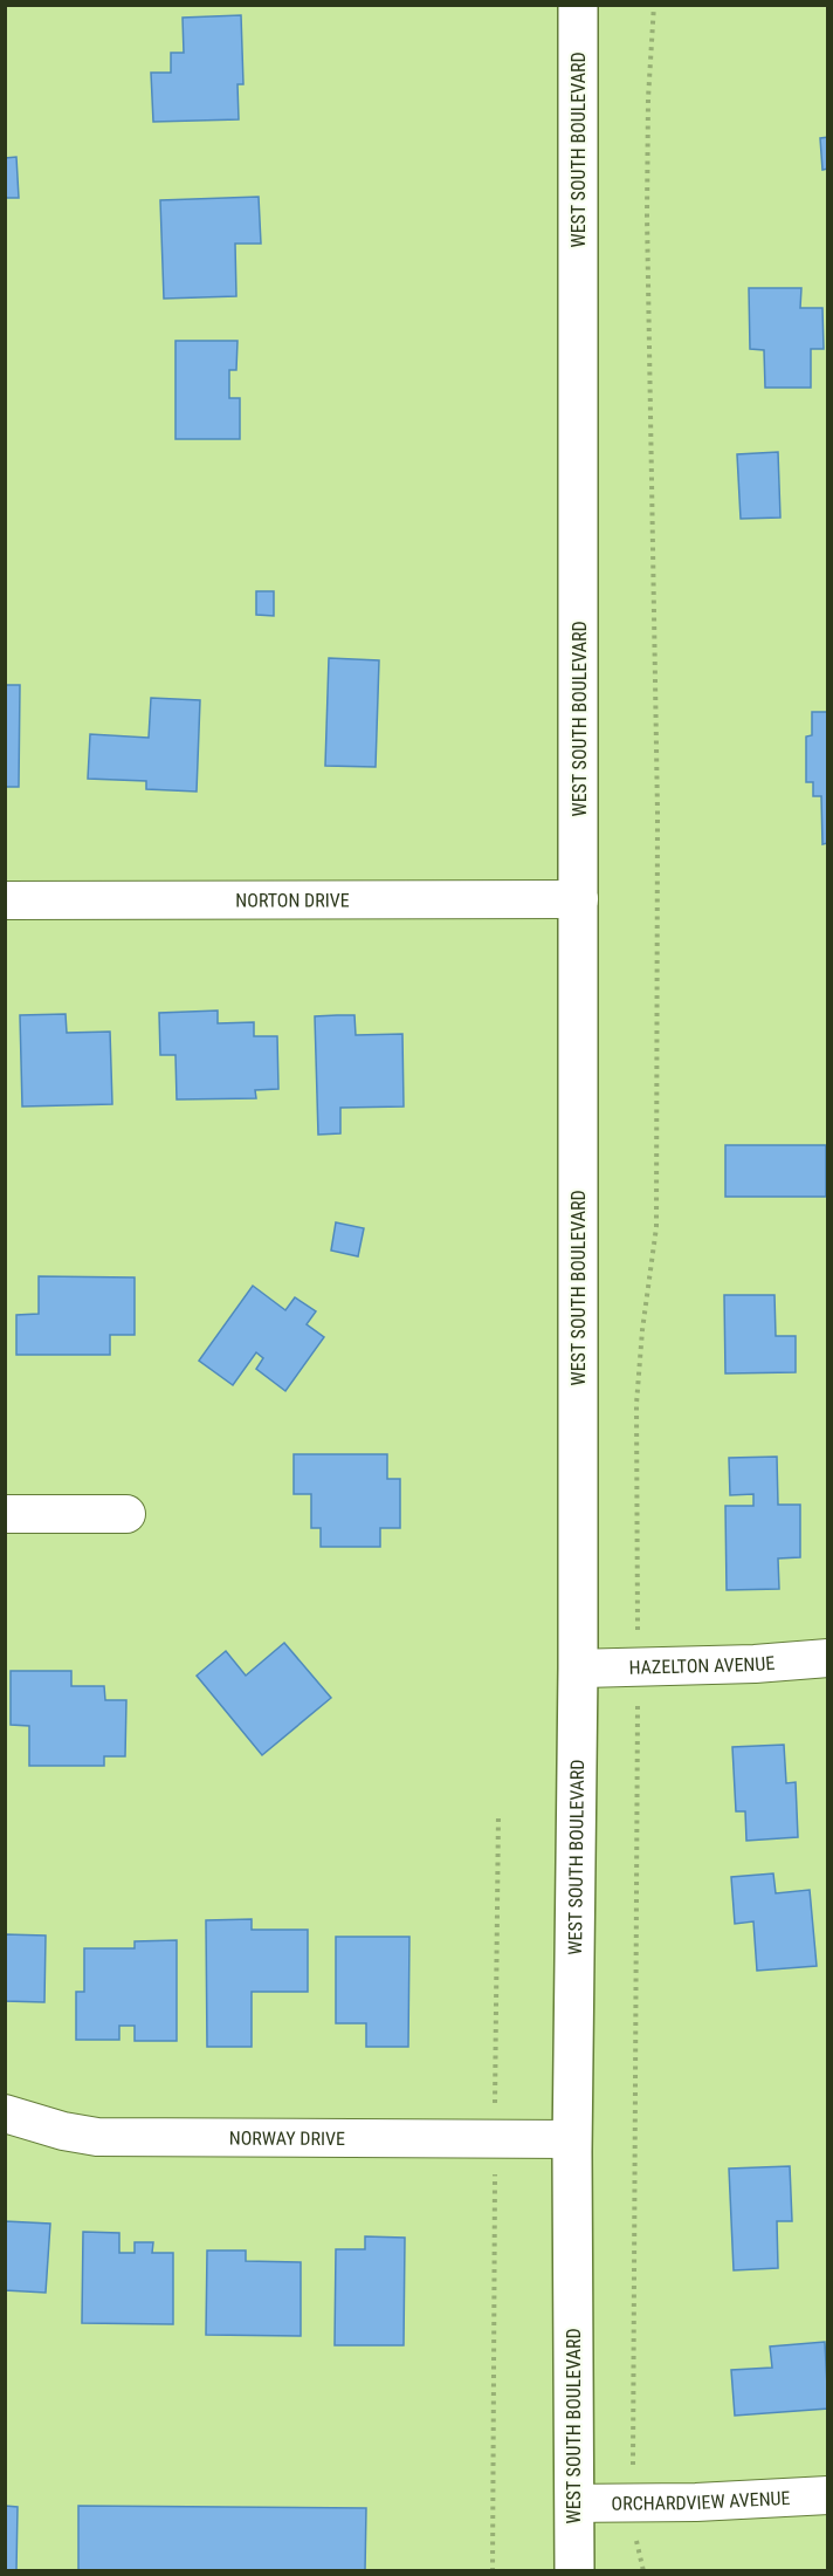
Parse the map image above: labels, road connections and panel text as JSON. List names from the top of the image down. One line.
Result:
{"streets":{"street":["WEST SOUTH BOULEVARD","NORTON DRIVE","HAZELTON AVENUE","NORWAY DRIVE","ORCHARDVIEW AVENUE"]},"crossings":[["WEST SOUTH BOULEVARD","NORTON DRIVE"],["WEST SOUTH BOULEVARD","HAZELTON AVENUE"],["WEST SOUTH BOULEVARD","NORWAY DRIVE"],["WEST SOUTH BOULEVARD","ORCHARDVIEW AVENUE"]]}
